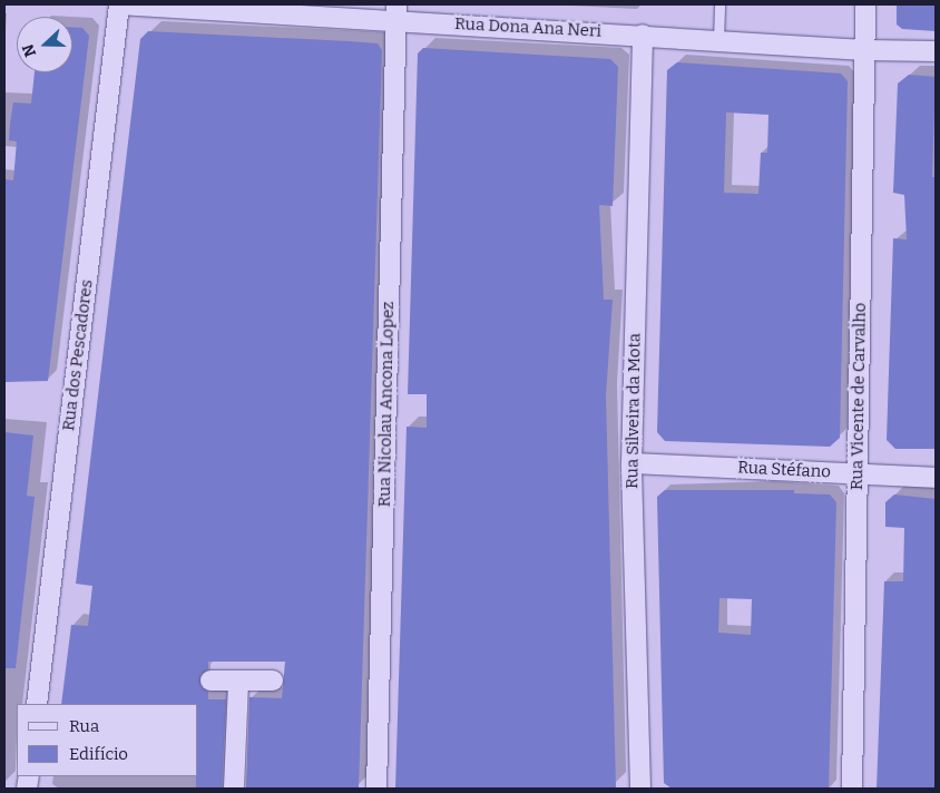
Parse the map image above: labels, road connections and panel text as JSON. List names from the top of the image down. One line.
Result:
{"streets":{"street":["Rua Dona Ana Neri","Rua dos Pescadores","Rua Vicente de Carvalho","Rua Nicolau Ancona Lopez","Rua Silveira da Mota","Rua Stéfano"]},"crossings":[["Rua Dona Ana Neri","Rua dos Pescadores"],["Rua Dona Ana Neri","Rua Vicente de Carvalho"],["Rua Dona Ana Neri","Rua Nicolau Ancona Lopez"],["Rua Dona Ana Neri","Rua Silveira da Mota"],["Rua Vicente de Carvalho","Rua Stéfano"],["Rua Silveira da Mota","Rua Stéfano"]],"legend":["Rua","Edifício"],"north":"left"}
